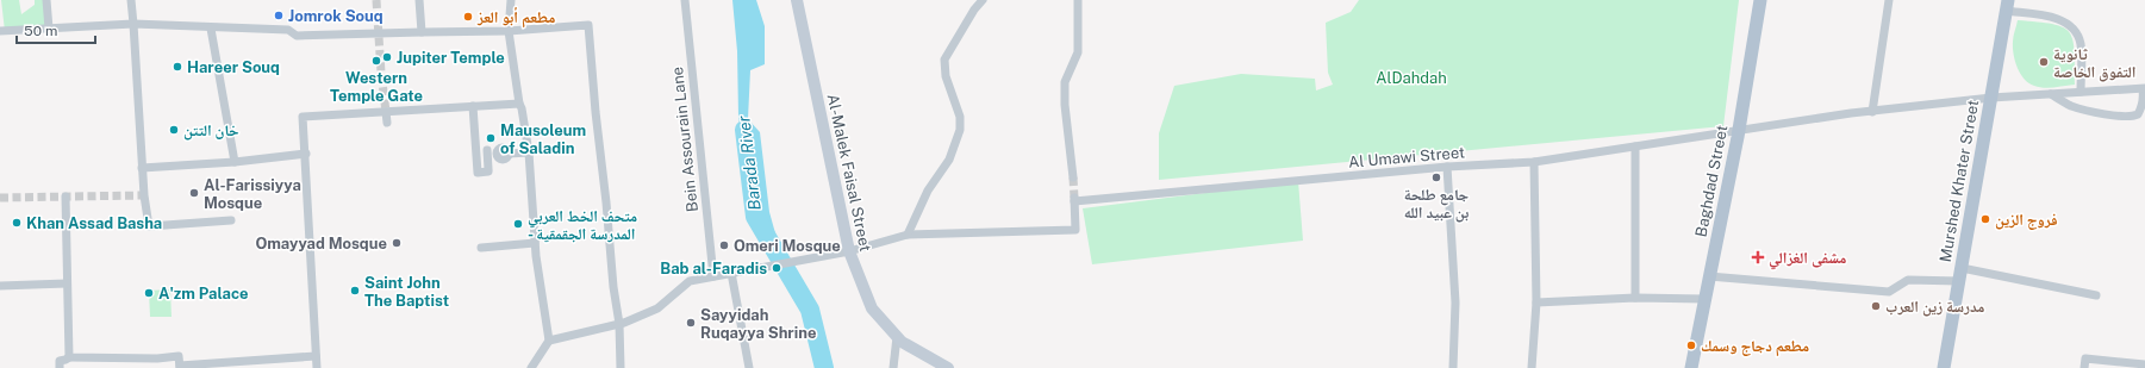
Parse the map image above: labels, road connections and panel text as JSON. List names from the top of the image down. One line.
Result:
{"streets":{"main road":["Baghdad Street","Murshed Khater Street"],"street":["Bein Assourain Lane","Al Umawi Street","Al-Malek Faisal Street"]},"crossings":[["Al Umawi Street","Baghdad Street"],["Al Umawi Street","Murshed Khater Street"]],"water":["Barada River"],"parks":["AlDahdah"],"places":{"other":["Jomrok Souq","مطعم أبو العز","Jupiter Temple","Western Temple Gate","ثانوية التفوق الخاصة","Hareer Souq","خان التتن","Mausoleum of Saladin","جامع طلحة بن عبيد الله","Al-Farissiyya Mosque","فروج الزين","Khan Assad Basha","متحف الخط العربي - المدرسة الجقمقية","Omayyad Mosque","Omeri Mosque","Bab al-Faradis","Saint John The Baptist","A'zm Palace","مدرسة زين العرب","Sayyidah Ruqayya Shrine","مطعم دجاج وسمك"],"health":["مشفى الغزالي"]},"scale_bar":"50 m"}
